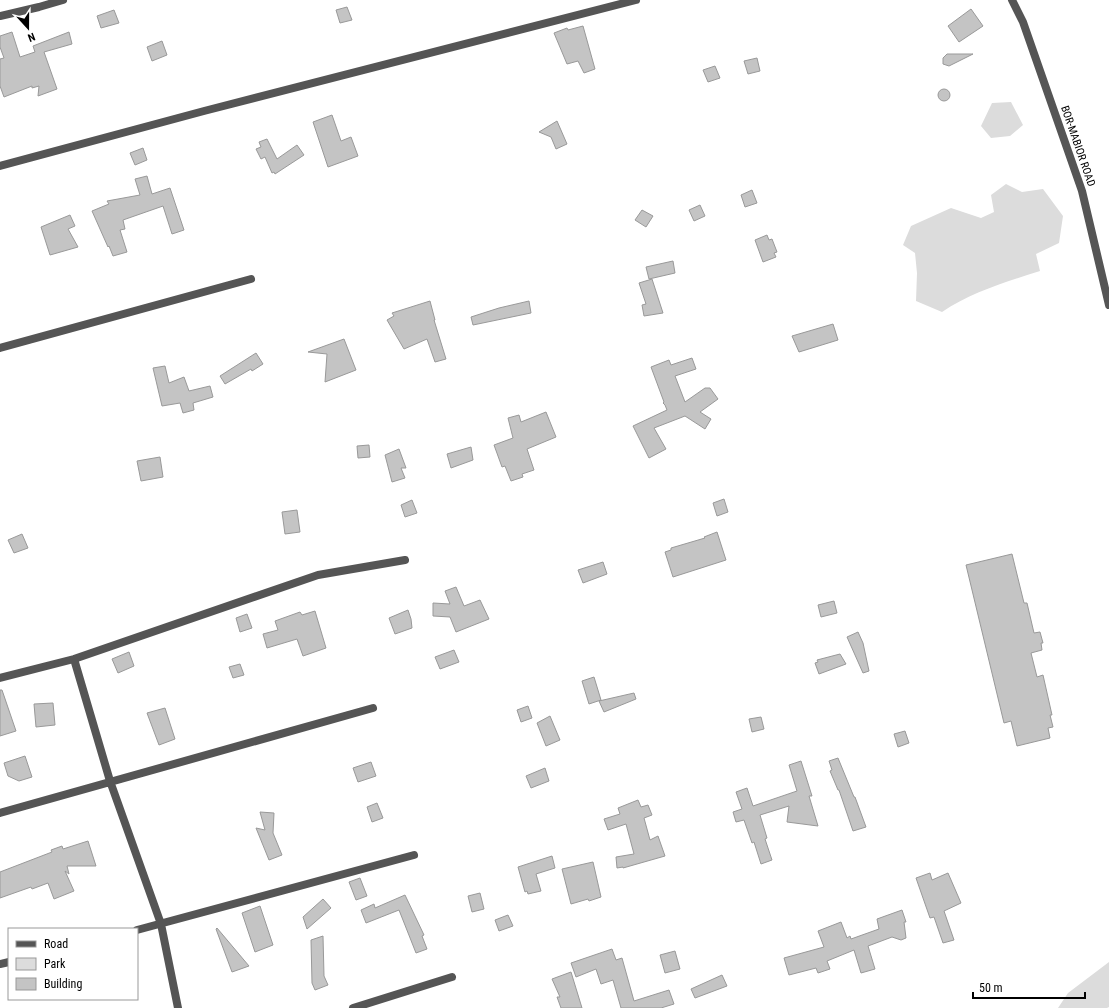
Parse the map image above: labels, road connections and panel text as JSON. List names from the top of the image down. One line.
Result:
{"streets":{"street":["BOR-MABIOR ROAD"]},"legend":["Road","Park","Building"],"scale_bar":"50 m","north":"bottom"}
